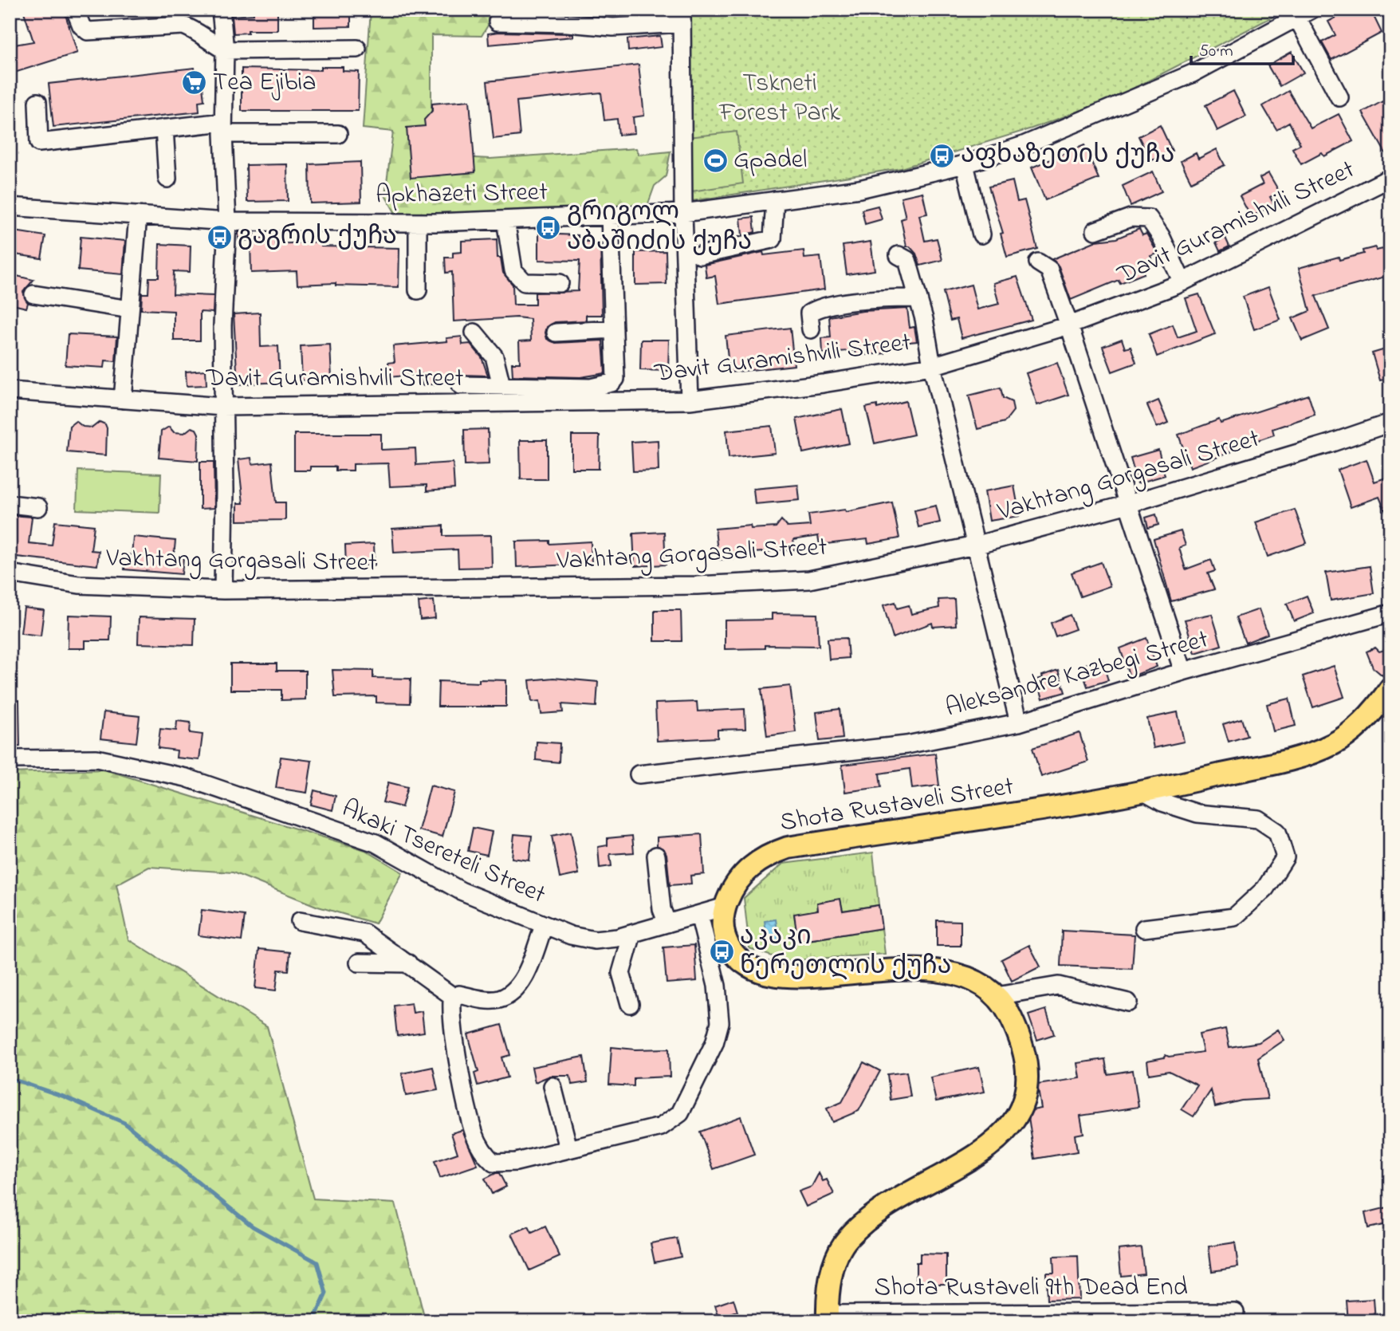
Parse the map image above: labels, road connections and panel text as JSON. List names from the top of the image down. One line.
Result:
{"streets":{"main road":["Shota Rustaveli Street"],"street":["Apkhazeti Street","Davit Guramishvili Street","Vakhtang Gorgasali Street","Aleksandre Kazbegi Street","Akaki Tsereteli Street","Shota Rustaveli 9th Dead End"]},"crossings":[["Shota Rustaveli Street","Akaki Tsereteli Street"],["Shota Rustaveli Street","Shota Rustaveli 9th Dead End"]],"parks":["Tskneti Forest Park"],"places":{"supermarket":["Tea Ejibia"],"bus stop":["აფხაზეთის ქუჩა","გრიგოლ აბაშიძის ქუჩა","გაგრის ქუჩა","აკაკი წერეთლის ქუჩა"],"sports":["Gpadel"]},"scale_bar":"50 m"}
